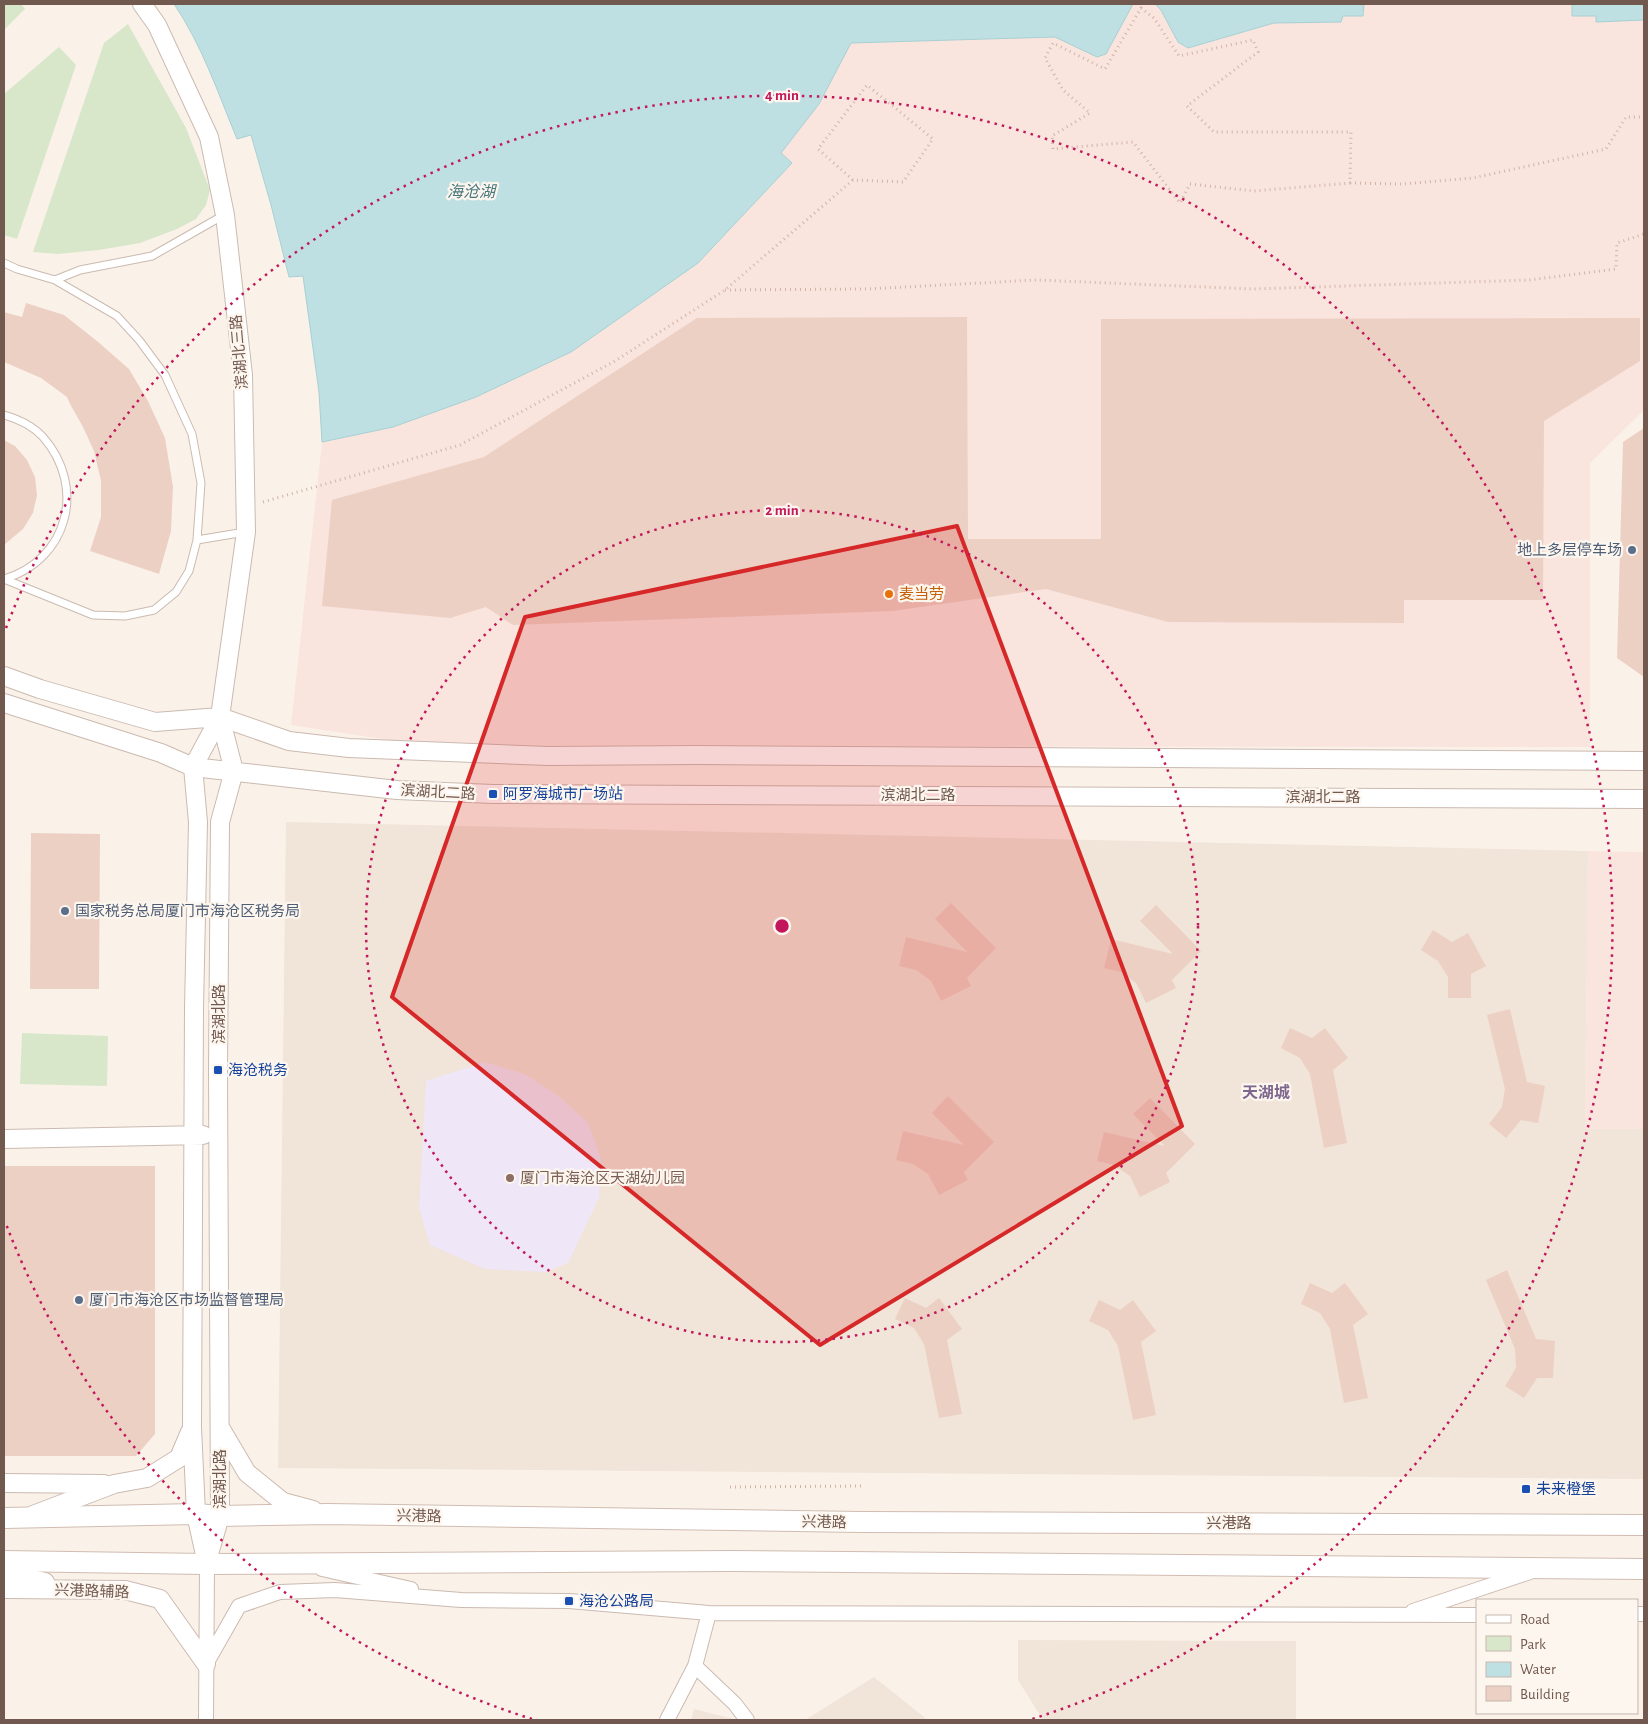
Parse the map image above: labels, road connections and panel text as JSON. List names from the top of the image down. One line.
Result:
{"streets":{"main road":["兴港路"],"street":["滨湖北三路","滨湖北二路","滨湖北路","兴港路辅路"]},"crossings":[["滨湖北三路","滨湖北路"],["滨湖北二路","滨湖北路"],["滨湖北路","兴港路"]],"districts":["天湖城"],"water":["海沧湖"],"places":{"other":["地上多层停车场","麦当劳","国家税务总局厦门市海沧区税务局","厦门市海沧区天湖幼儿园","厦门市海沧区市场监督管理局"],"transit":["阿罗海城市广场站","海沧税务","未来橙堡","海沧公路局"]},"legend":["Road","Park","Water","Building"],"rings":["4 min","2 min"]}
